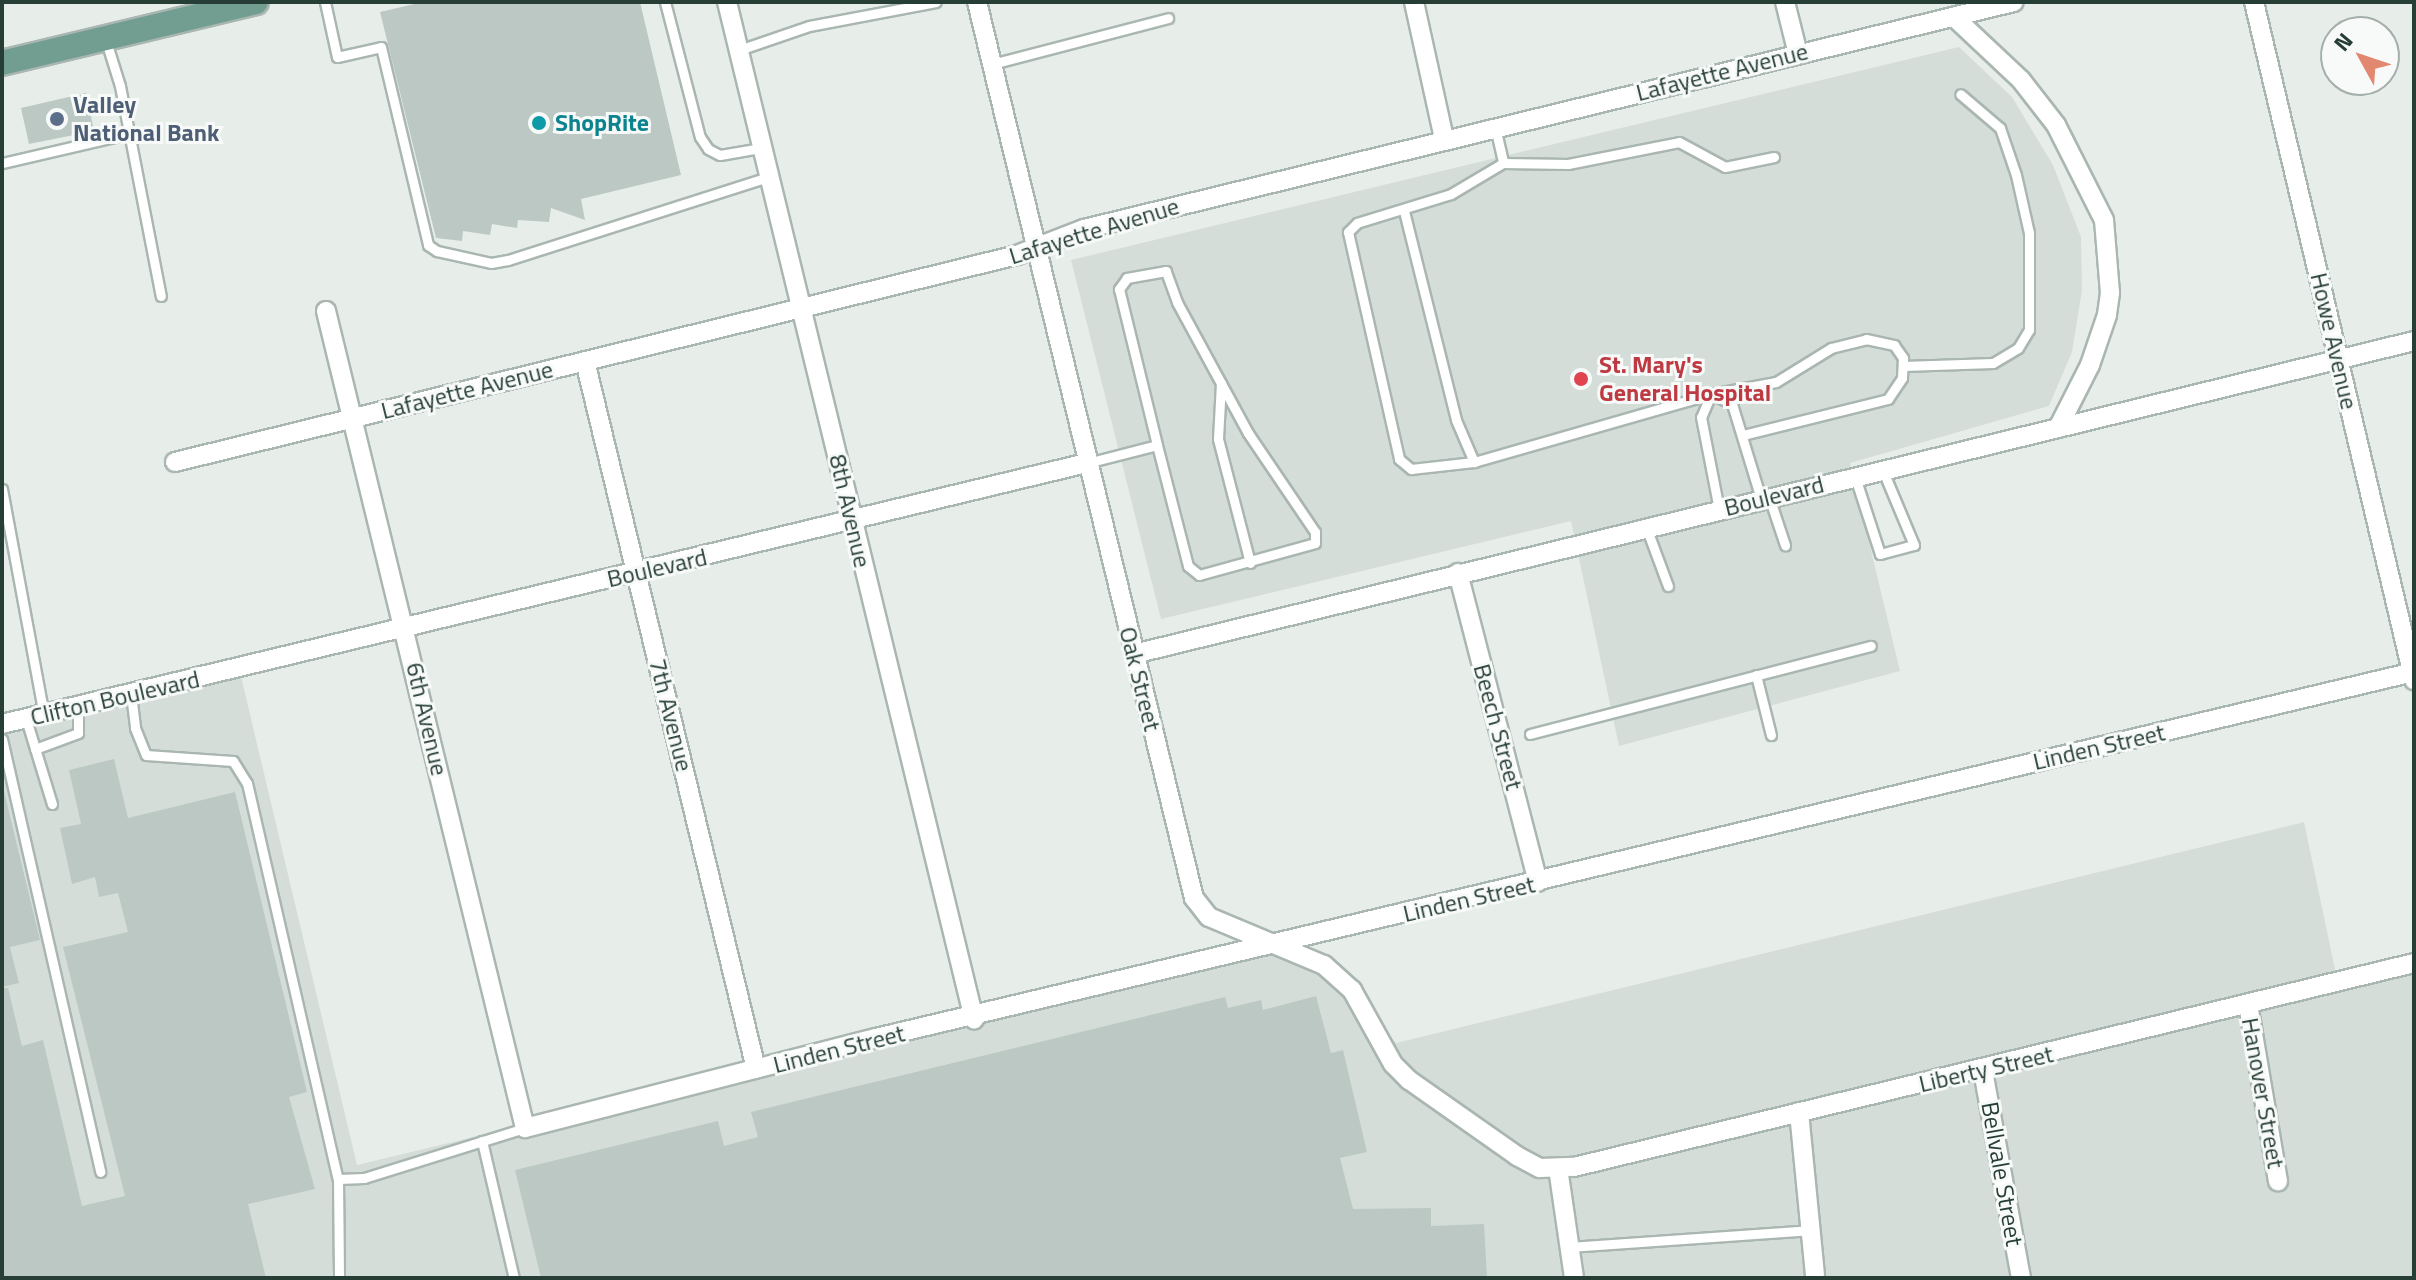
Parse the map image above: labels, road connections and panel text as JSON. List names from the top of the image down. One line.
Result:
{"streets":{"street":["Lafayette Avenue","Howe Avenue","Boulevard","8th Avenue","Oak Street","Clifton Boulevard","7th Avenue","6th Avenue","Beech Street","Linden Street","Liberty Street","Hanover Street","Bellvale Street"]},"crossings":[["Lafayette Avenue","8th Avenue"],["Lafayette Avenue","Oak Street"],["Lafayette Avenue","7th Avenue"],["Lafayette Avenue","6th Avenue"],["Howe Avenue","Boulevard"],["Howe Avenue","Linden Street"],["Boulevard","8th Avenue"],["Boulevard","Oak Street"],["Boulevard","Clifton Boulevard"],["Boulevard","7th Avenue"],["Boulevard","6th Avenue"],["Boulevard","Beech Street"],["8th Avenue","Linden Street"],["Oak Street","Linden Street"],["Oak Street","Liberty Street"],["7th Avenue","Linden Street"],["6th Avenue","Linden Street"],["Beech Street","Linden Street"],["Liberty Street","Hanover Street"],["Liberty Street","Bellvale Street"]],"places":["Valley National Bank","ShopRite","St. Mary's General Hospital"],"north":"top left"}
